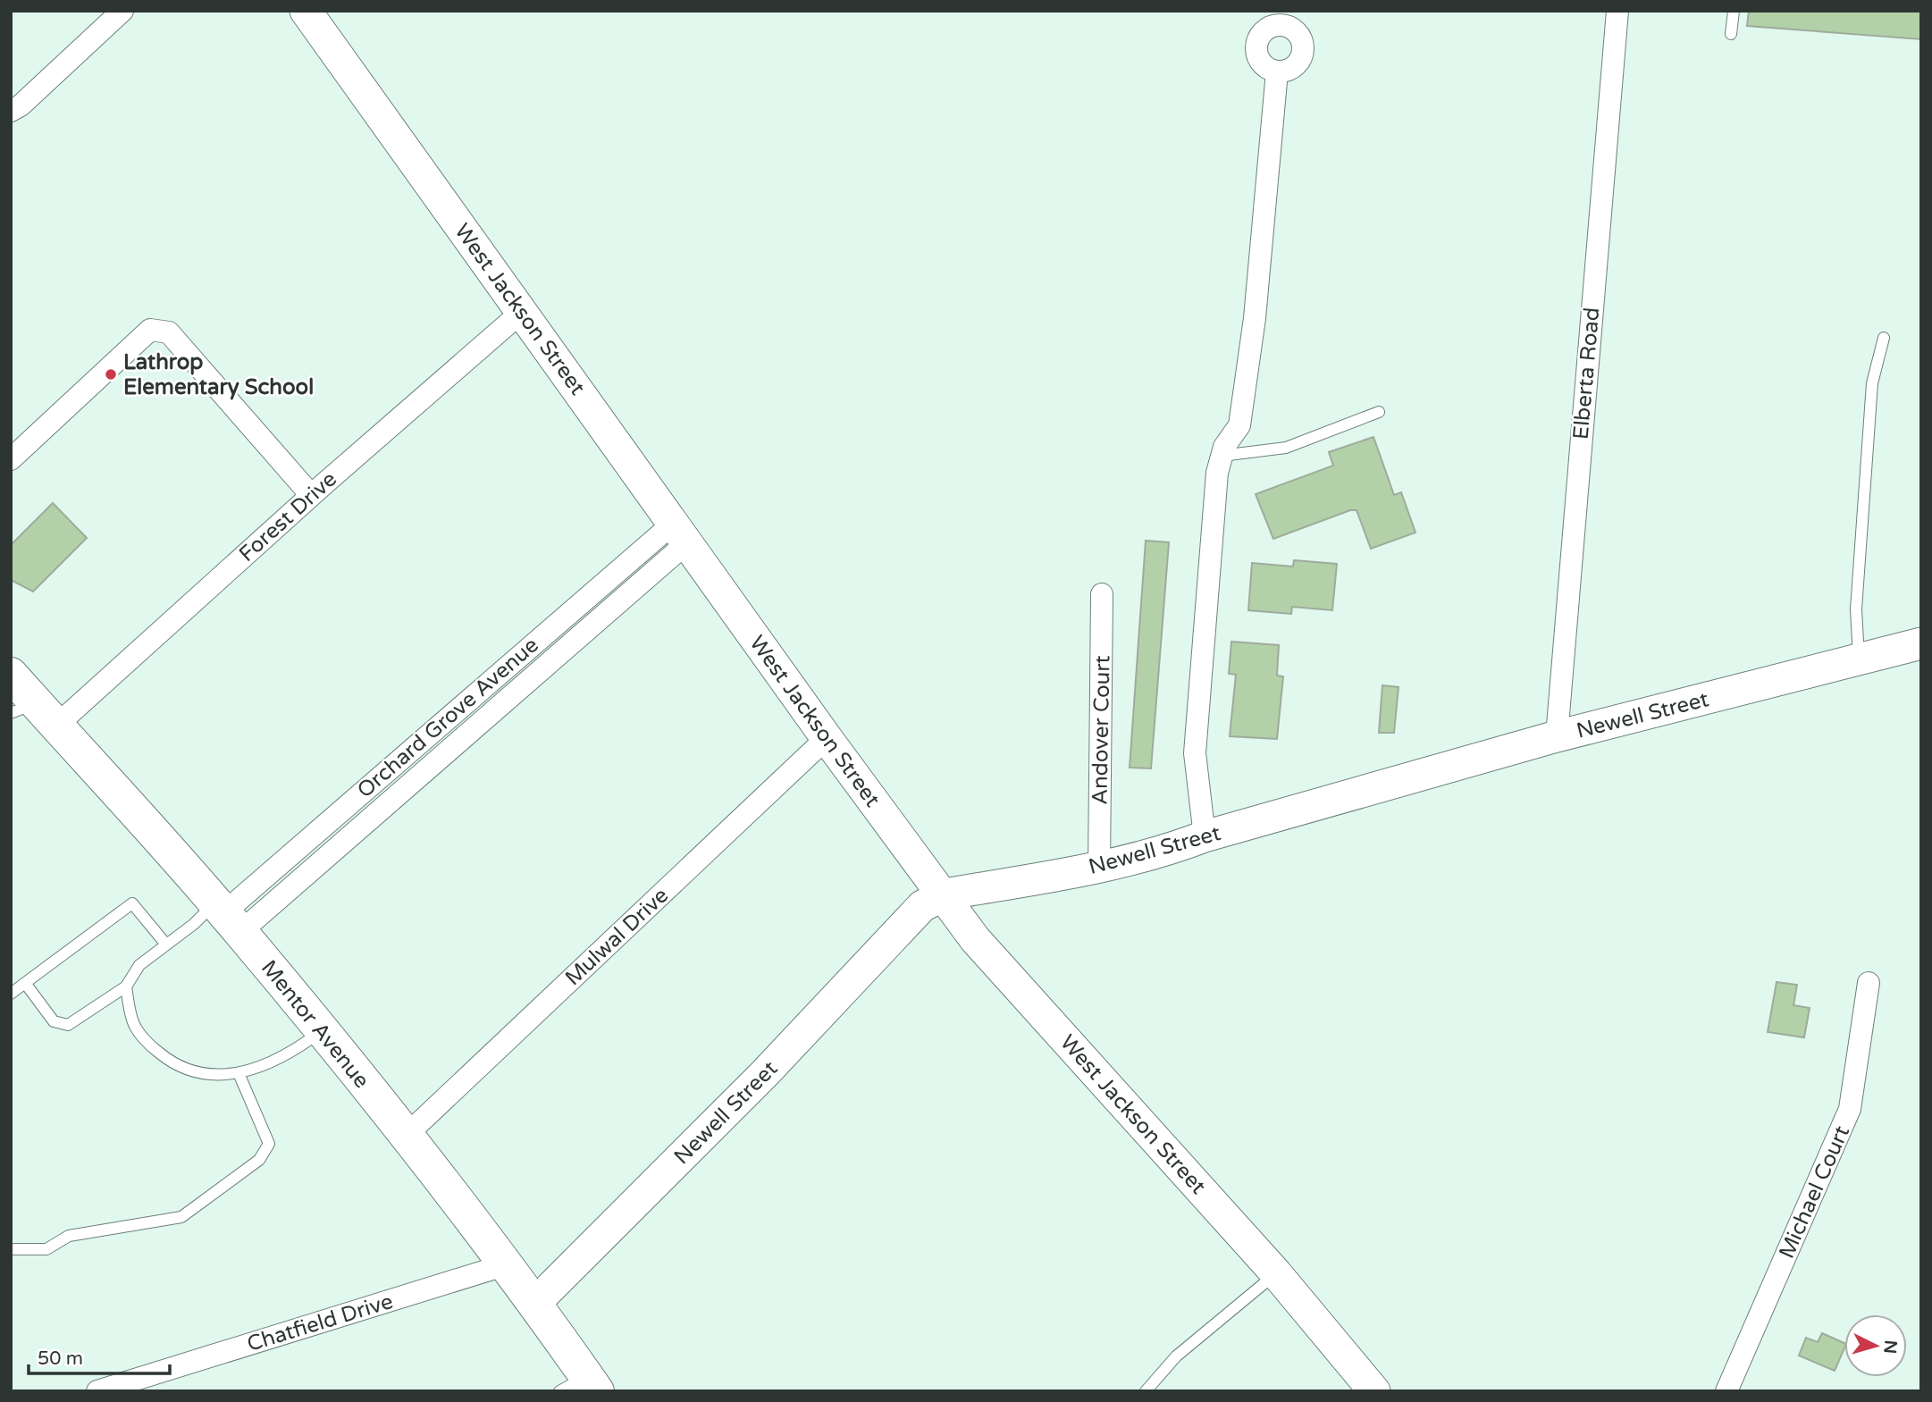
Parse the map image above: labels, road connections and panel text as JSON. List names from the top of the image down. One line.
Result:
{"streets":{"main road":["Mentor Avenue"],"street":["West Jackson Street","Elberta Road","Forest Drive","Newell Street","Orchard Grove Avenue","Andover Court","Mulwal Drive","Michael Court","Chatfield Drive"]},"crossings":[["West Jackson Street","Forest Drive"],["West Jackson Street","Newell Street"],["West Jackson Street","Orchard Grove Avenue"],["West Jackson Street","Mulwal Drive"],["Elberta Road","Newell Street"],["Forest Drive","Mentor Avenue"],["Newell Street","Andover Court"],["Newell Street","Mentor Avenue"],["Orchard Grove Avenue","Mentor Avenue"],["Mulwal Drive","Mentor Avenue"],["Mentor Avenue","Chatfield Drive"]],"places":["Lathrop Elementary School"],"scale_bar":"50 m","north":"right"}
